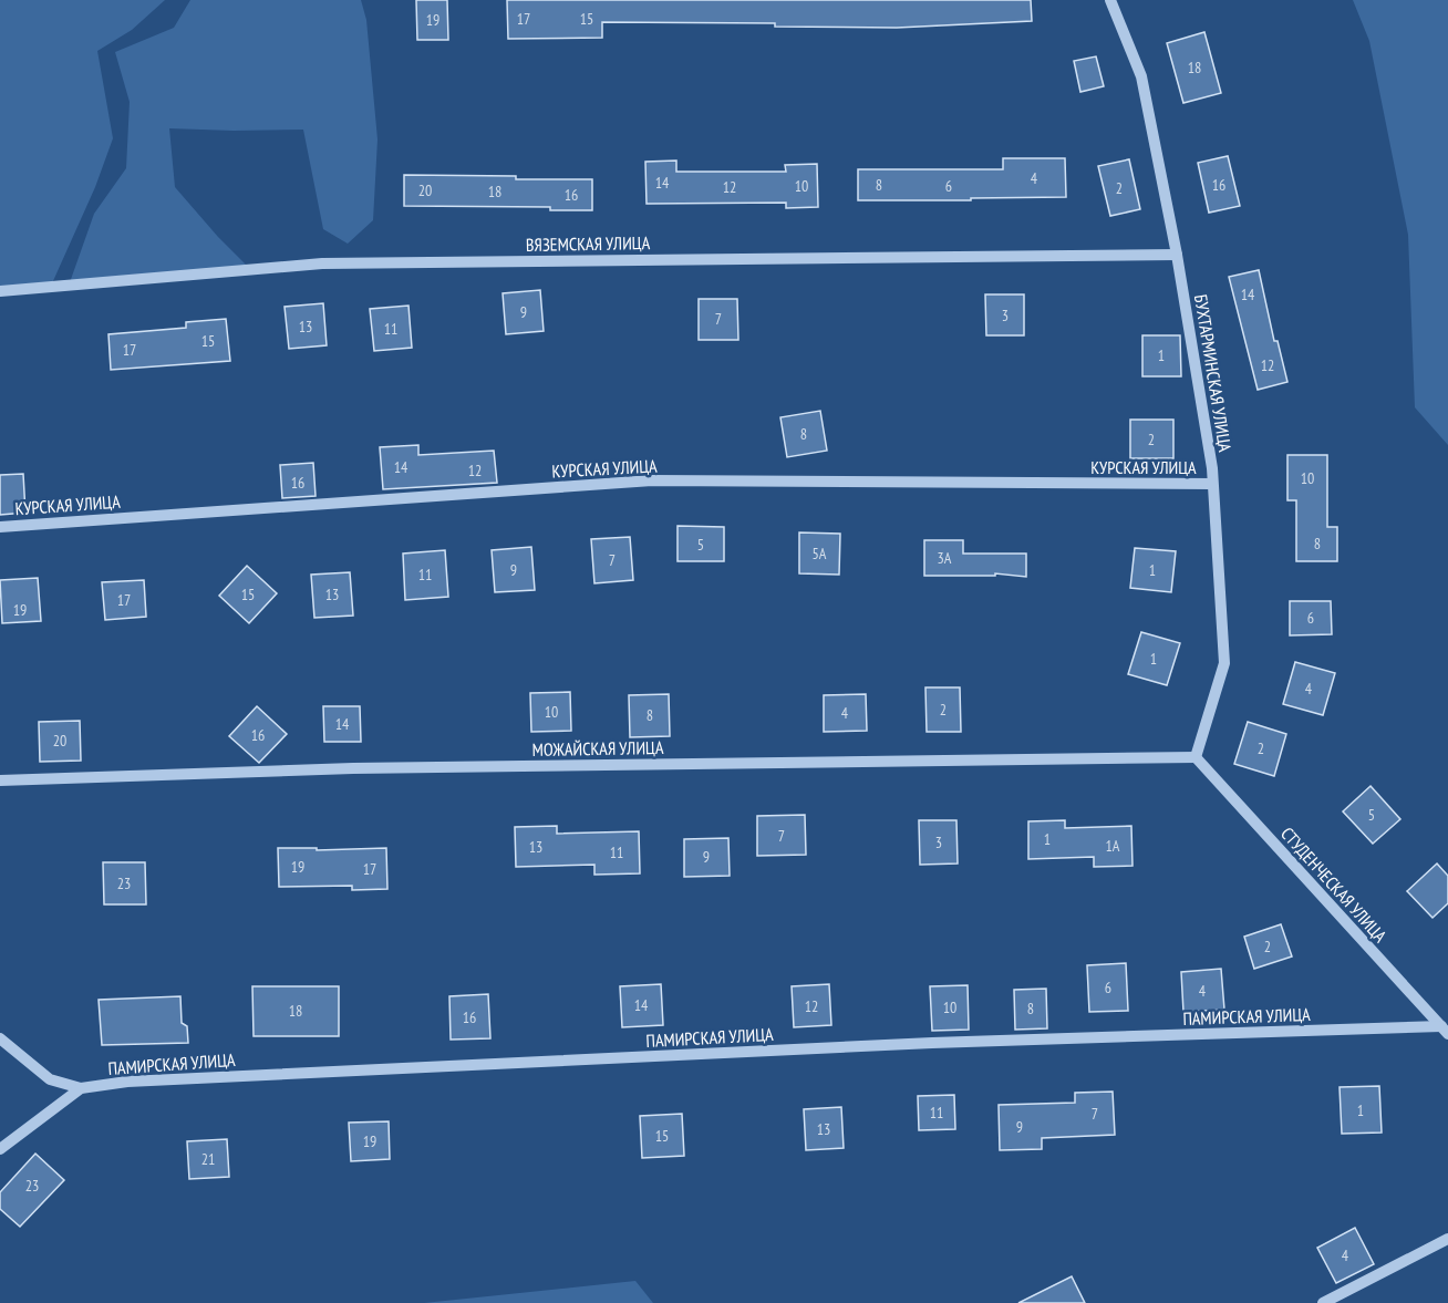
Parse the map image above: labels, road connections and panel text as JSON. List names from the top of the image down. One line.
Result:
{"streets":{"street":["ВЯЗЕМСКАЯ УЛИЦА","БУХТАРМИНСКАЯ УЛИЦА","КУРСКАЯ УЛИЦА","МОЖАЙСКАЯ УЛИЦА","СТУДЕНЧЕСКАЯ УЛИЦА","ПАМИРСКАЯ УЛИЦА"]},"crossings":[["ВЯЗЕМСКАЯ УЛИЦА","БУХТАРМИНСКАЯ УЛИЦА"],["БУХТАРМИНСКАЯ УЛИЦА","КУРСКАЯ УЛИЦА"],["БУХТАРМИНСКАЯ УЛИЦА","МОЖАЙСКАЯ УЛИЦА"],["БУХТАРМИНСКАЯ УЛИЦА","СТУДЕНЧЕСКАЯ УЛИЦА"],["МОЖАЙСКАЯ УЛИЦА","СТУДЕНЧЕСКАЯ УЛИЦА"],["СТУДЕНЧЕСКАЯ УЛИЦА","ПАМИРСКАЯ УЛИЦА"]],"house_numbers":["17","15","19","18","4","14","8","16","10","6","12","2","20","18","16","14","9","3","7","13","11","15","17","1","12","8","2","14","12","10","16","8","5","5А","3А","7","9","1","11","15","13","17","19","6","1","4","2","10","4","8","14","16","20","2","5","7","1","3","1А","13","11","9","19","17","23","2","6","4","14","12","10","8","18","16","1","11","7","9","13","15","19","21","23","4"]}
